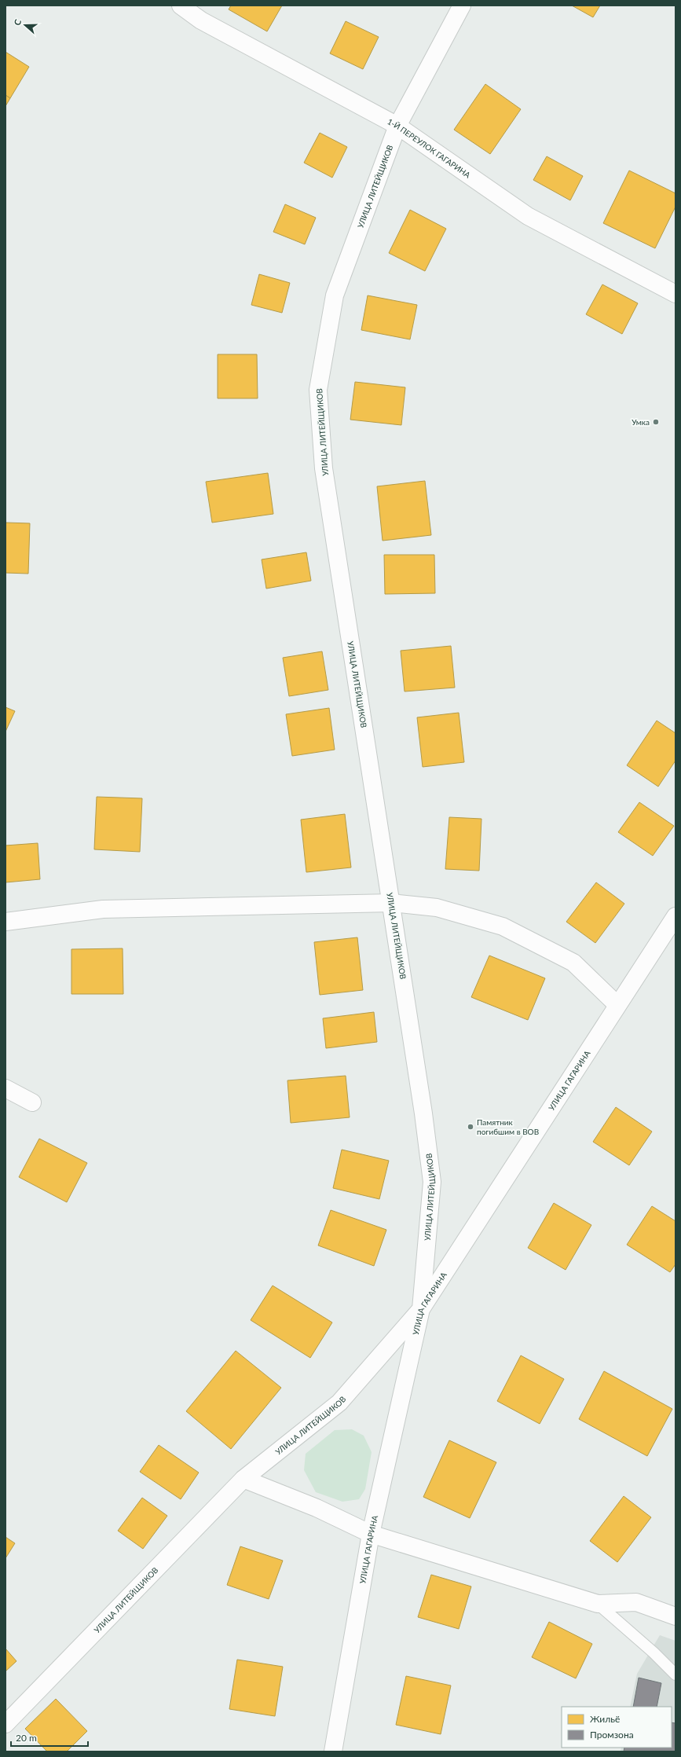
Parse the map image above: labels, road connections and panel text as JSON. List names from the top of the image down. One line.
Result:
{"streets":{"street":["1-Й ПЕРЕУЛОК ГАГАРИНА","УЛИЦА ЛИТЕЙЩИКОВ","УЛИЦА ГАГАРИНА"]},"crossings":[["1-Й ПЕРЕУЛОК ГАГАРИНА","УЛИЦА ЛИТЕЙЩИКОВ"],["УЛИЦА ЛИТЕЙЩИКОВ","УЛИЦА ГАГАРИНА"]],"places":["Умка","Памятник погибшим в ВОВ"],"legend":["Жильё","Промзона"],"scale_bar":"20 m","north":"left"}
